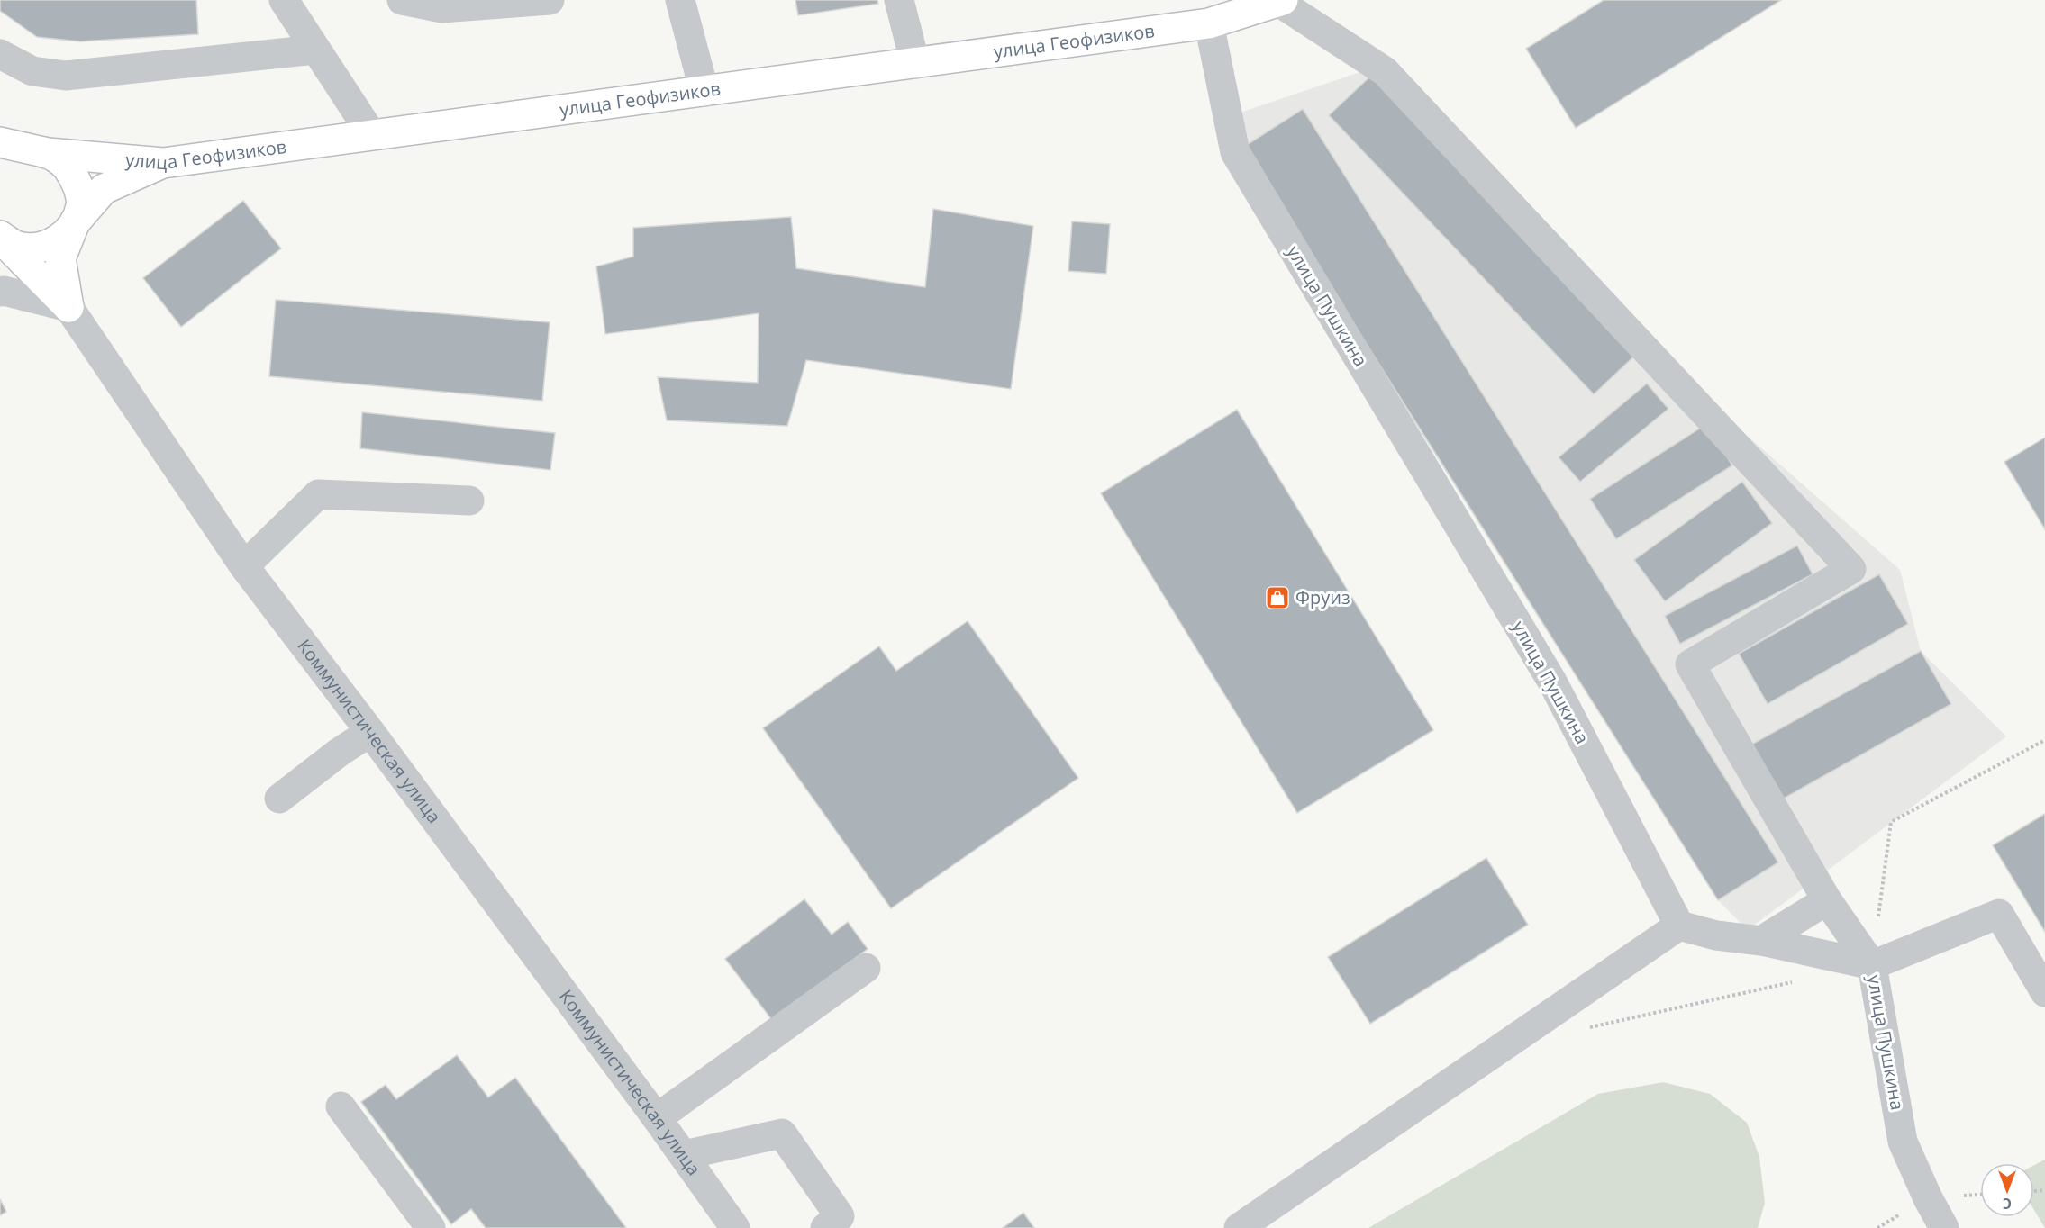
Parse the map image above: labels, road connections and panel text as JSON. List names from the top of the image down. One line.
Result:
{"streets":{"main road":["улица Геофизиков","Коммунистическая улица"],"street":["улица Пушкина"]},"crossings":[["улица Геофизиков","улица Пушкина"]],"places":{"shop":["Фруиз"]},"north":"bottom"}
